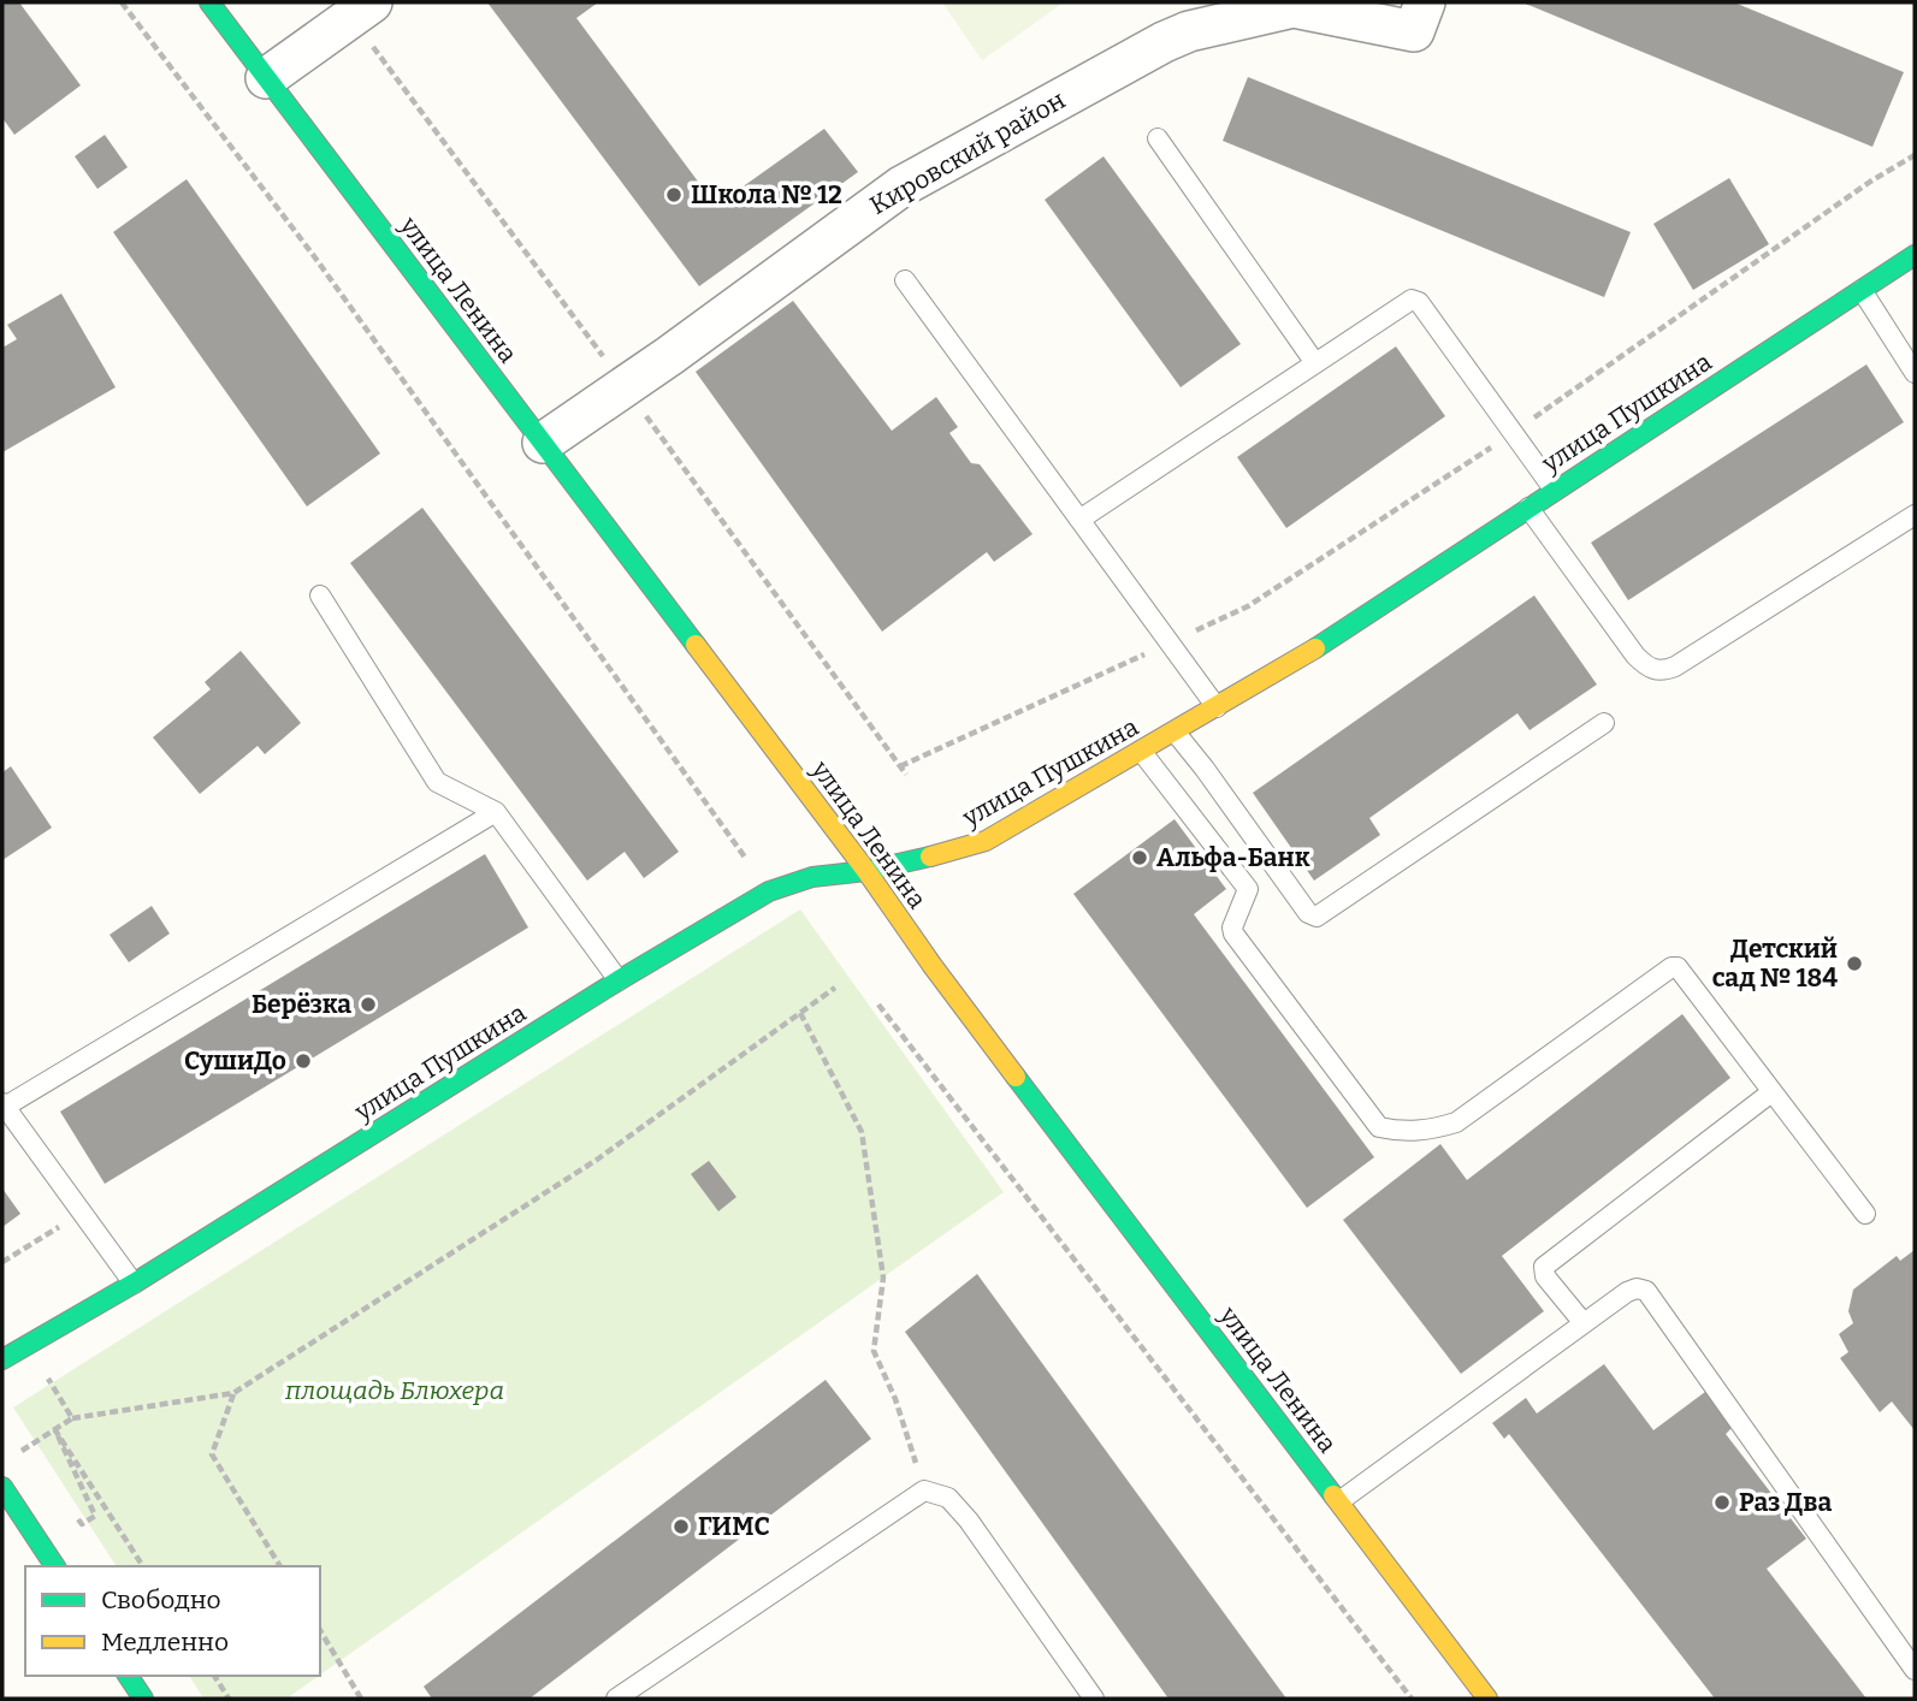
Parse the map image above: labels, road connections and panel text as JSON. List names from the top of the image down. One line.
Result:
{"streets":{"street":["Кировский район","улица Ленина","улица Пушкина"]},"crossings":[["Кировский район","улица Ленина"],["улица Ленина","улица Пушкина"]],"parks":["площадь Блюхера"],"places":["Школа № 12","Альфа-Банк","Детский сад № 184","Берёзка","СушиДо","Раз Два","ГИМС"],"legend":["Свободно","Медленно"]}
